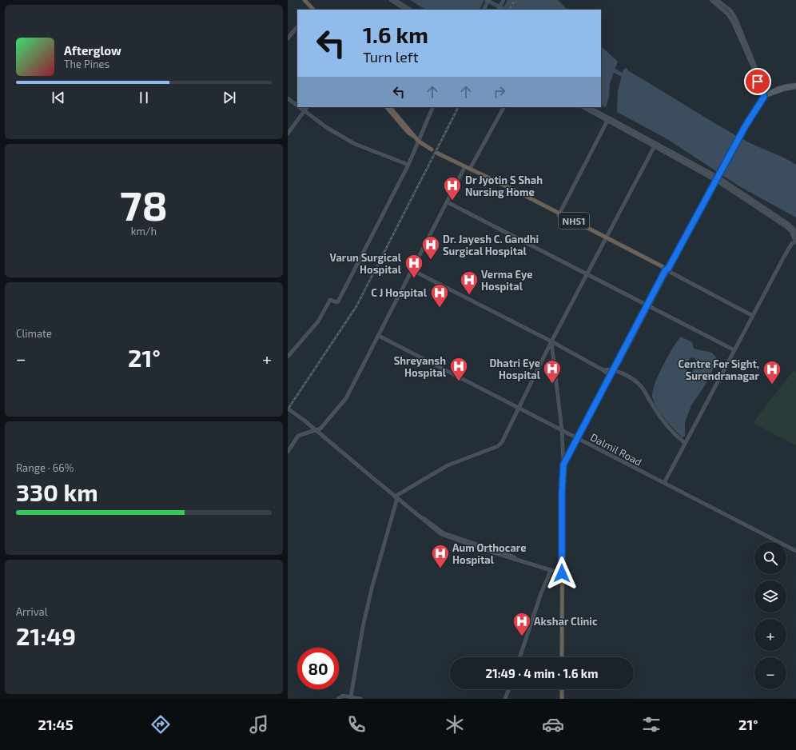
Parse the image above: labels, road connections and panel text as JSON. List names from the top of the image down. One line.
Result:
{"streets":{"highway":["NH51"],"street":["Dalmil Road"]},"places":{"hospital":["Dr Jyotin S Shah Nursing Home","Dr. Jayesh C. Gandhi Surgical Hospital","Varun Surgical Hospital","Verma Eye Hospital","C J Hospital","Shreyansh Hospital","Dhatri Eye Hospital","Centre For Sight, Surendranagar","Aum Orthocare Hospital","Akshar Clinic"]},"page":{"turn":["1.6 km","Turn left"],"song":["Afterglow","The Pines"],"tile":[["78","km/h"],"Climate",["Range · 66%","330 km"],["Arrival","21:49"]],"heat":["−","21°","+"],"map_buttons":["+","−"],"limit":"80","trip":"21:49 · 4 min · 1.6 km","tabs":["21:45","21°"]}}
